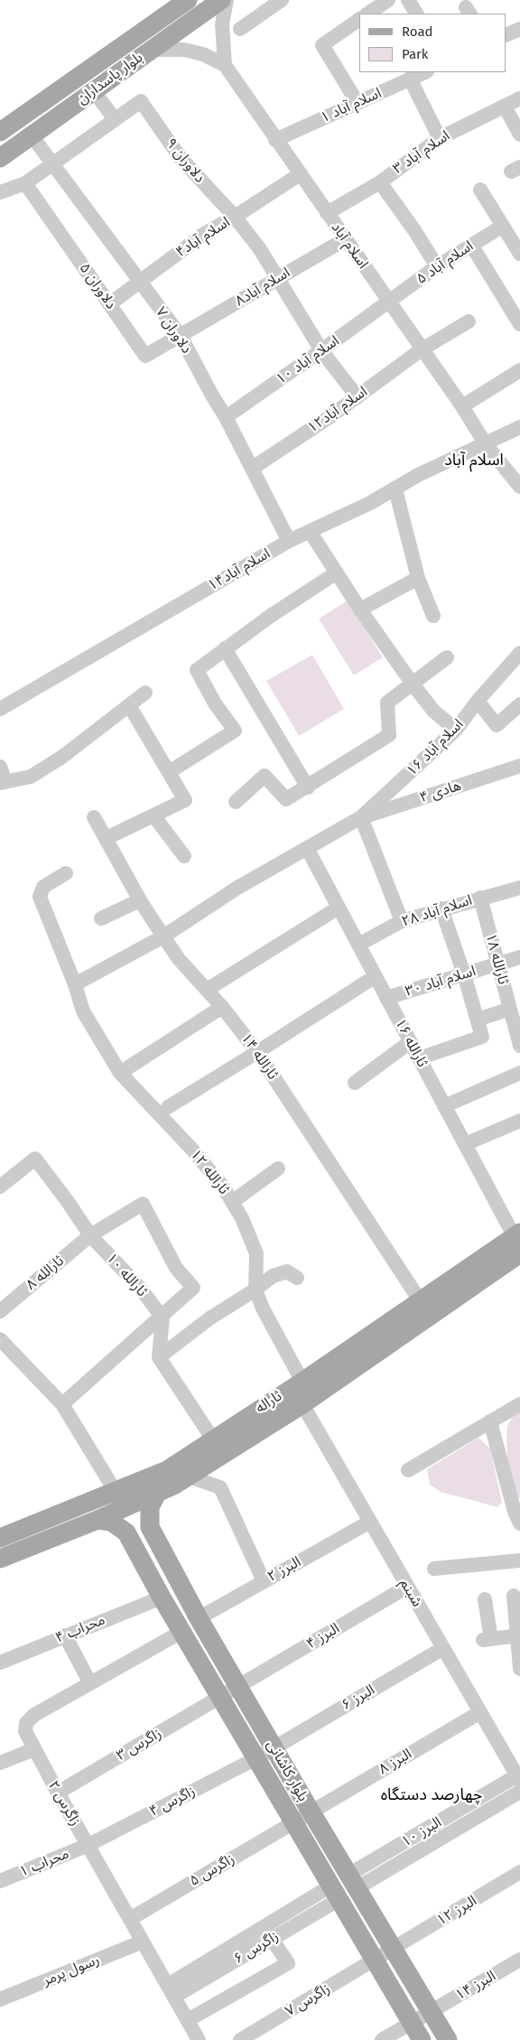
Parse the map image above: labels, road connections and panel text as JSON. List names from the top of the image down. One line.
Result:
{"streets":{"main road":["بلوار پاسداران","ثاراله","بلوار کاشانی"],"street":["اسلام آباد ۱","اسلام آباد ۳","دلاوران ۹","اسلام آباد۴","اسلام آباد","اسلام آباد ۵","دلاوران ۵","اسلام آباد۸","دلاوران ۷","اسلام آباد ۱۰","اسلام آباد۱۲","اسلام آباد۱۴","اسلام آباد ۱۶","هادی ۴","اسلام آباد ۲۸","ثارالله ۱۸","اسلام آباد ۳۰","ثارالله ۱۶","ثارالله ۱۴","ثارالله ۱۲","ثارالله ۸","ثارالله ۱۰","البرز ۲","شبنم","محراب ۴","البرز ۴","البرز ۶","زاگرس ۳","البرز ۸","زاگرس ۴","زاگرس ۲","البرز ۱۰","محراب ۱","زاگرس ۵","البرز ۱۲","زاگرس ۶","رسول پرمر","البرز ۱۴","زاگرس ۷"]},"crossings":[["بلوار پاسداران","اسلام آباد"],["بلوار پاسداران","دلاوران ۷"],["اسلام آباد ۱","اسلام آباد"],["اسلام آباد ۳","اسلام آباد"],["دلاوران ۹","اسلام آباد۴"],["دلاوران ۹","اسلام آباد۸"],["دلاوران ۹","اسلام آباد ۱۰"],["دلاوران ۹","اسلام آباد۱۲"],["اسلام آباد۴","اسلام آباد"],["اسلام آباد۴","دلاوران ۵"],["اسلام آباد۴","دلاوران ۷"],["اسلام آباد","اسلام آباد ۵"],["اسلام آباد","اسلام آباد۸"],["اسلام آباد","اسلام آباد ۱۰"],["اسلام آباد","اسلام آباد۱۲"],["اسلام آباد","اسلام آباد۱۴"],["اسلام آباد ۵","اسلام آباد ۱۰"],["دلاوران ۵","اسلام آباد۸"],["دلاوران ۵","دلاوران ۷"],["اسلام آباد۸","دلاوران ۷"],["دلاوران ۷","اسلام آباد ۱۰"],["دلاوران ۷","اسلام آباد۱۲"],["دلاوران ۷","اسلام آباد۱۴"],["اسلام آباد ۱۶","هادی ۴"],["اسلام آباد ۲۸","ثارالله ۱۸"],["اسلام آباد ۲۸","ثارالله ۱۶"],["ثارالله ۱۸","اسلام آباد ۳۰"],["اسلام آباد ۳۰","ثارالله ۱۶"],["ثارالله ۱۶","ثاراله"],["ثارالله ۱۴","ثاراله"],["ثارالله ۱۲","ثاراله"],["ثارالله ۸","ثارالله ۱۰"],["ثاراله","شبنم"],["البرز ۲","شبنم"],["البرز ۲","بلوار کاشانی"],["شبنم","البرز ۴"],["شبنم","البرز ۶"],["شبنم","البرز ۸"],["شبنم","البرز ۱۰"],["محراب ۴","بلوار کاشانی"],["البرز ۴","زاگرس ۳"],["البرز ۴","بلوار کاشانی"],["البرز ۶","بلوار کاشانی"],["البرز ۶","زاگرس ۴"],["زاگرس ۳","بلوار کاشانی"],["زاگرس ۳","زاگرس ۲"],["البرز ۸","بلوار کاشانی"],["البرز ۸","زاگرس ۵"],["بلوار کاشانی","زاگرس ۴"],["بلوار کاشانی","زاگرس ۲"],["بلوار کاشانی","البرز ۱۰"],["بلوار کاشانی","زاگرس ۵"],["بلوار کاشانی","البرز ۱۲"],["بلوار کاشانی","زاگرس ۶"],["بلوار کاشانی","البرز ۱۴"],["بلوار کاشانی","زاگرس ۷"],["زاگرس ۴","زاگرس ۲"],["زاگرس ۴","محراب ۱"],["زاگرس ۲","محراب ۱"],["زاگرس ۲","زاگرس ۵"],["زاگرس ۲","زاگرس ۶"],["زاگرس ۲","رسول پرمر"],["البرز ۱۲","زاگرس ۷"]],"districts":["اسلام آباد","چهارصد دستگاه"],"legend":["Road","Park"]}
